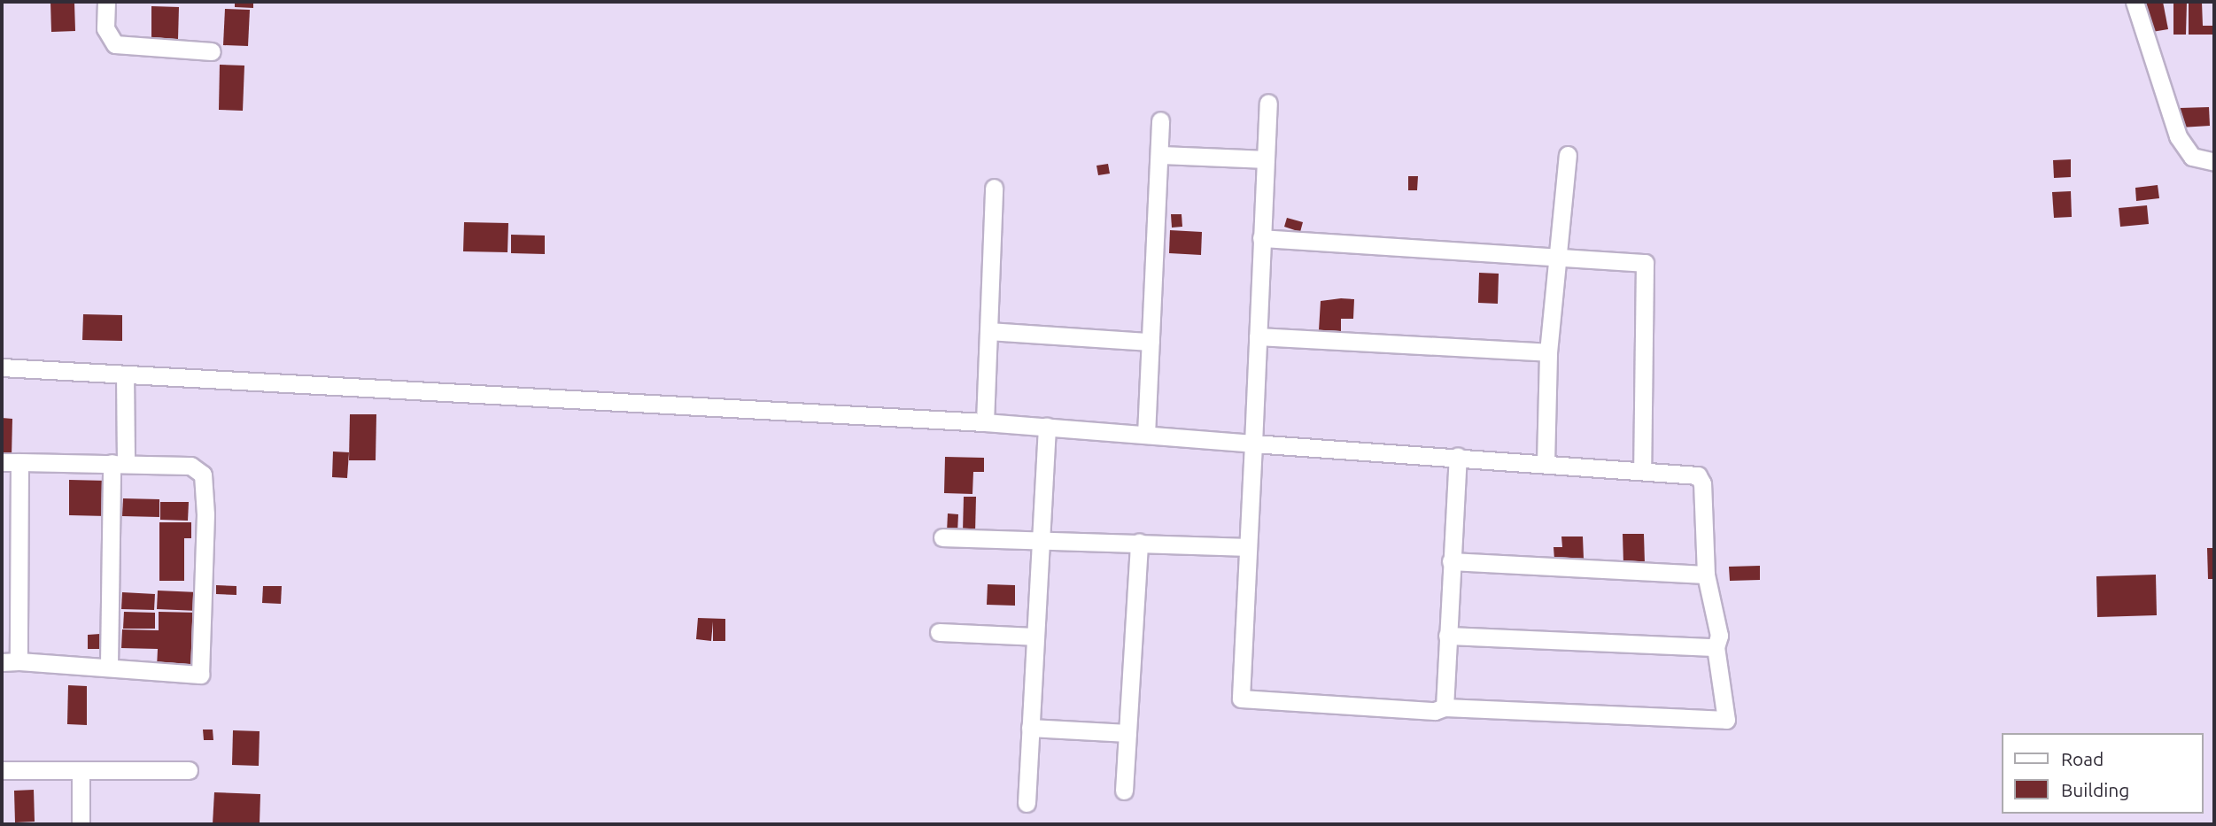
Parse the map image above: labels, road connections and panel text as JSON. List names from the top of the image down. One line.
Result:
{"legend":["Road","Building"]}
